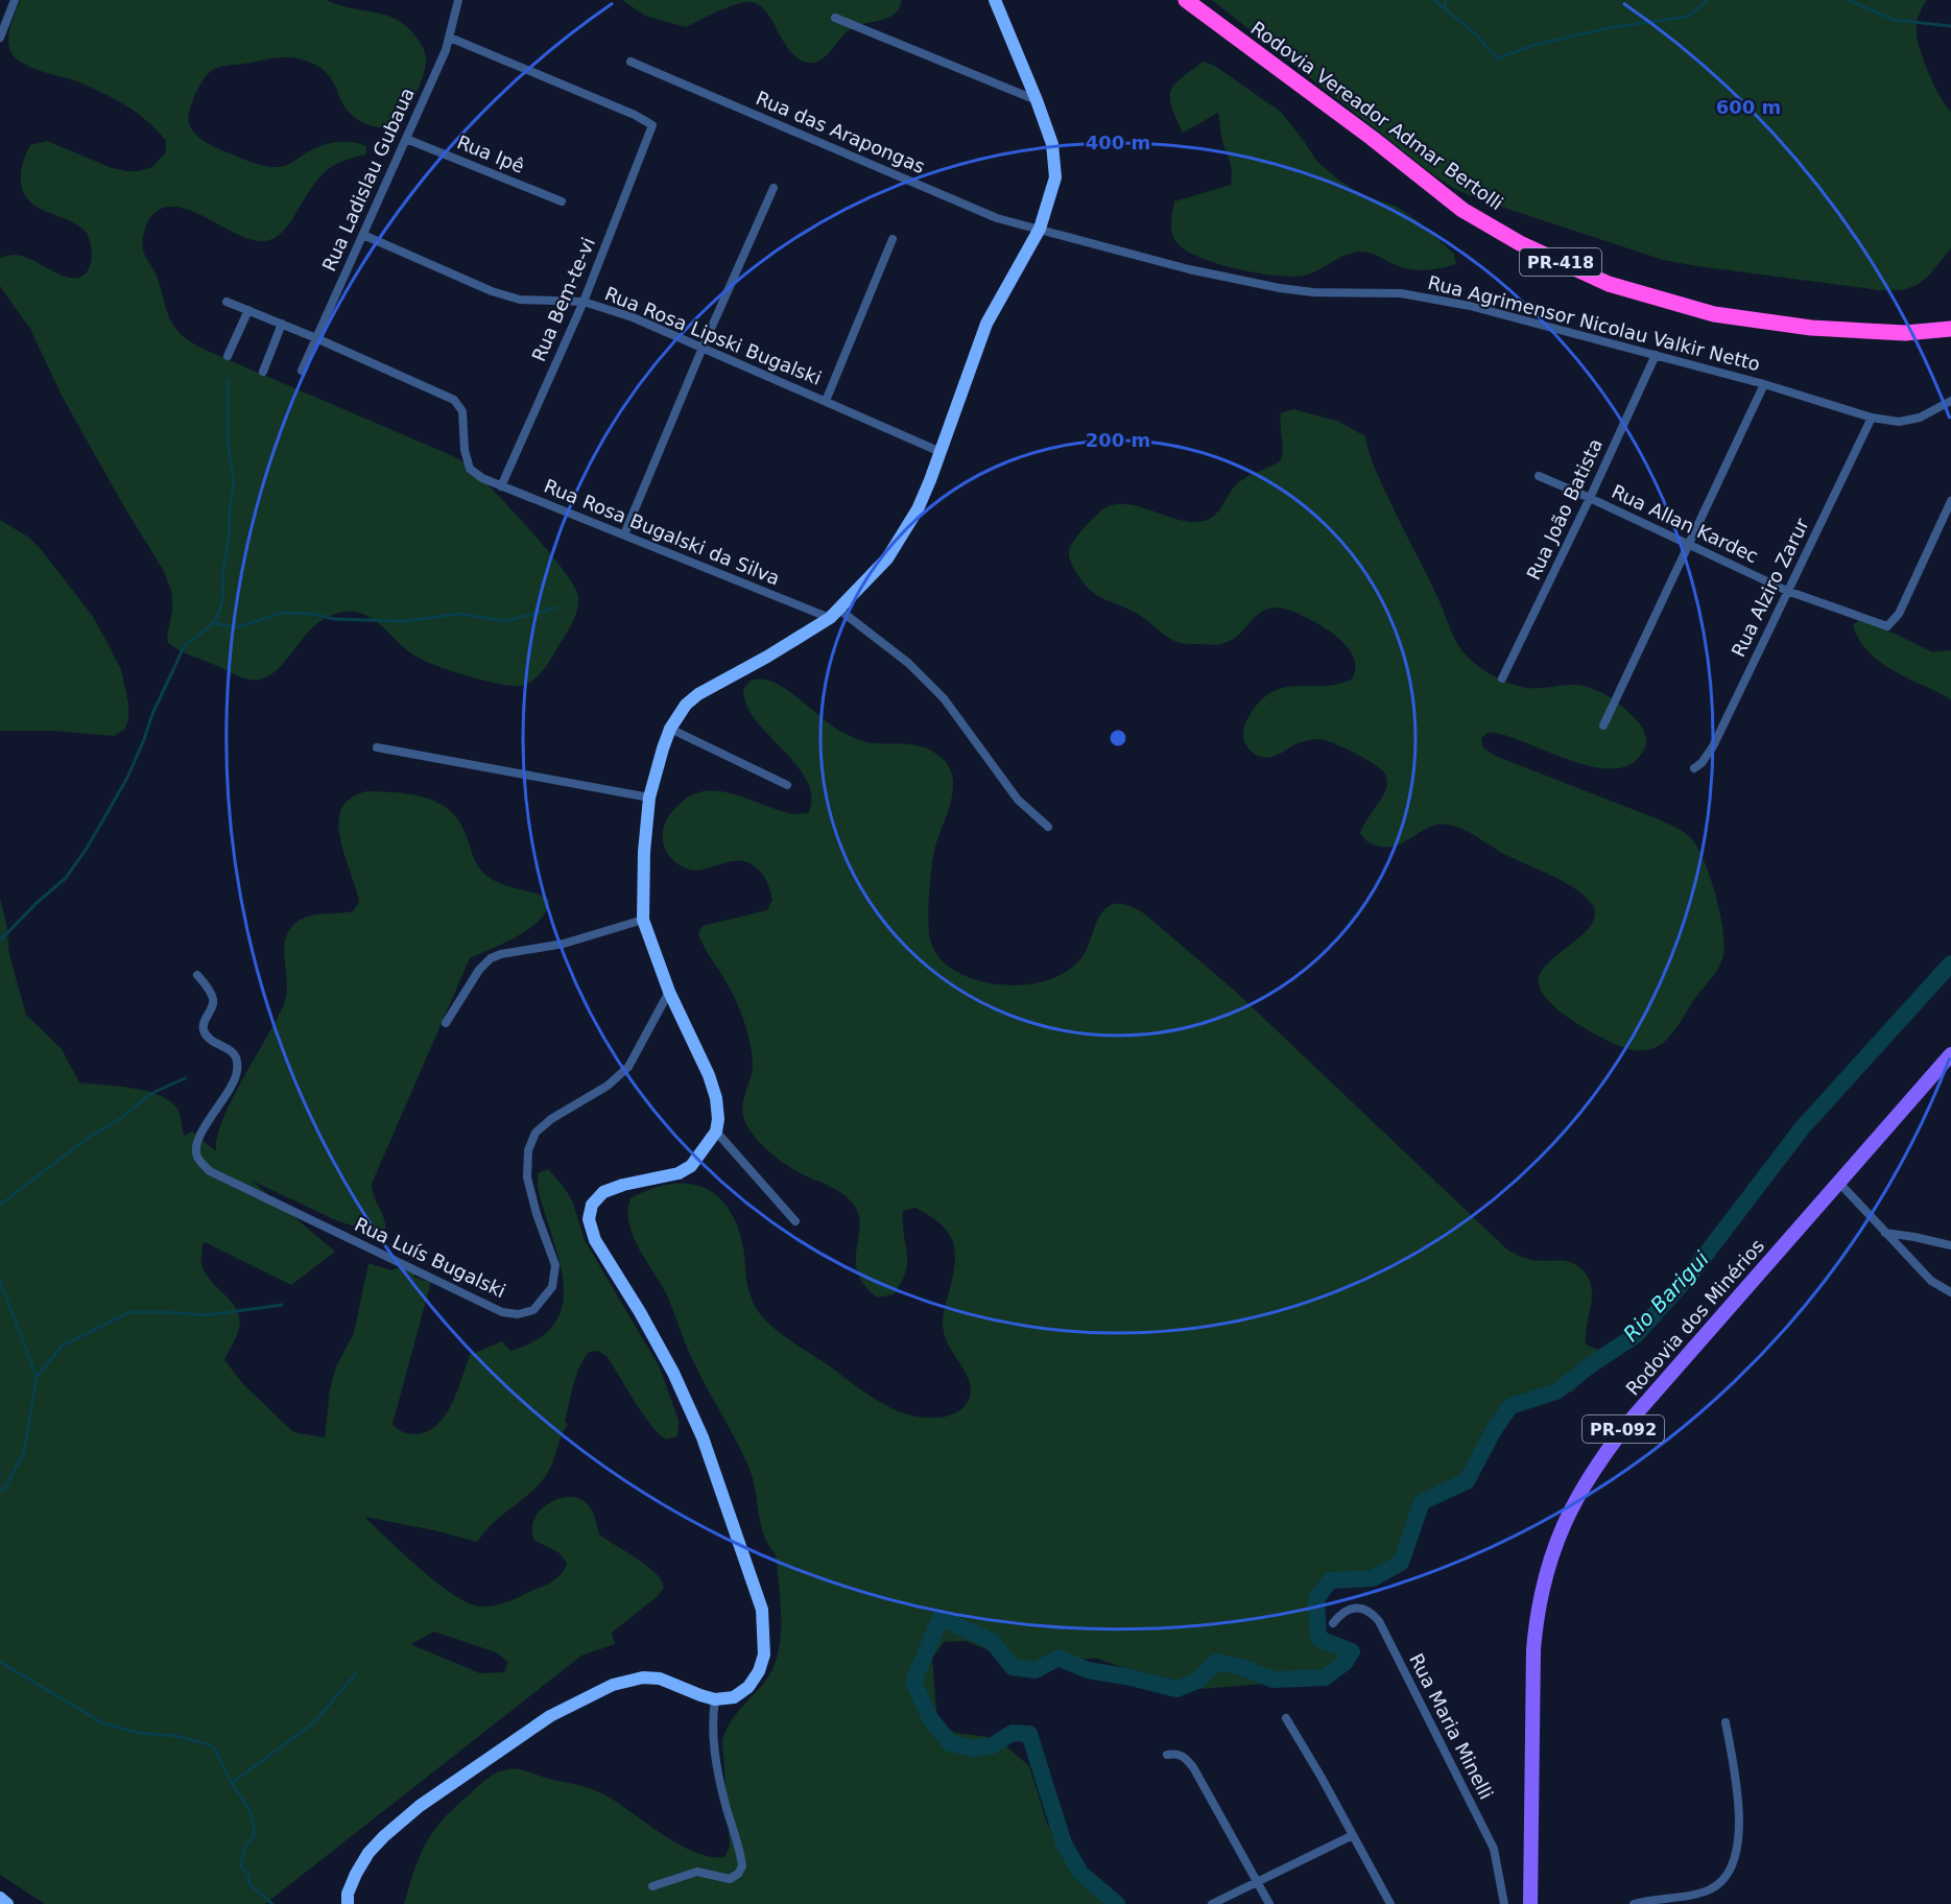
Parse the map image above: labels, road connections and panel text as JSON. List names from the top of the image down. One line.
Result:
{"streets":{"highway":["Rodovia Vereador Admar Bertolli","PR-418"],"main road":["Rodovia dos Minérios","PR-092"],"street":["Rua das Arapongas","Rua Ipê","Rua Ladislau Gubaua","Rua Bem-te-vi","Rua Agrimensor Nicolau Valkir Netto","Rua Rosa Lipski Bugalski","Rua João Batista","Rua Allan Kardec","Rua Rosa Bugalski da Silva","Rua Alziro Zarur","Rua Luís Bugalski","Rua Maria Minelli"]},"crossings":[["Rua das Arapongas","Rua Agrimensor Nicolau Valkir Netto"],["Rua Ipê","Rua Ladislau Gubaua"],["Rua Ladislau Gubaua","Rua Bem-te-vi"],["Rua Ladislau Gubaua","Rua Rosa Lipski Bugalski"],["Rua Ladislau Gubaua","Rua Rosa Bugalski da Silva"],["Rua Bem-te-vi","Rua Rosa Lipski Bugalski"],["Rua Bem-te-vi","Rua Rosa Bugalski da Silva"],["Rua Agrimensor Nicolau Valkir Netto","Rua João Batista"],["Rua Agrimensor Nicolau Valkir Netto","Rua Alziro Zarur"],["Rua João Batista","Rua Allan Kardec"],["Rua Allan Kardec","Rua Alziro Zarur"]],"water":["Rio Barigui"],"rings":["600 m","400 m","200 m"]}
